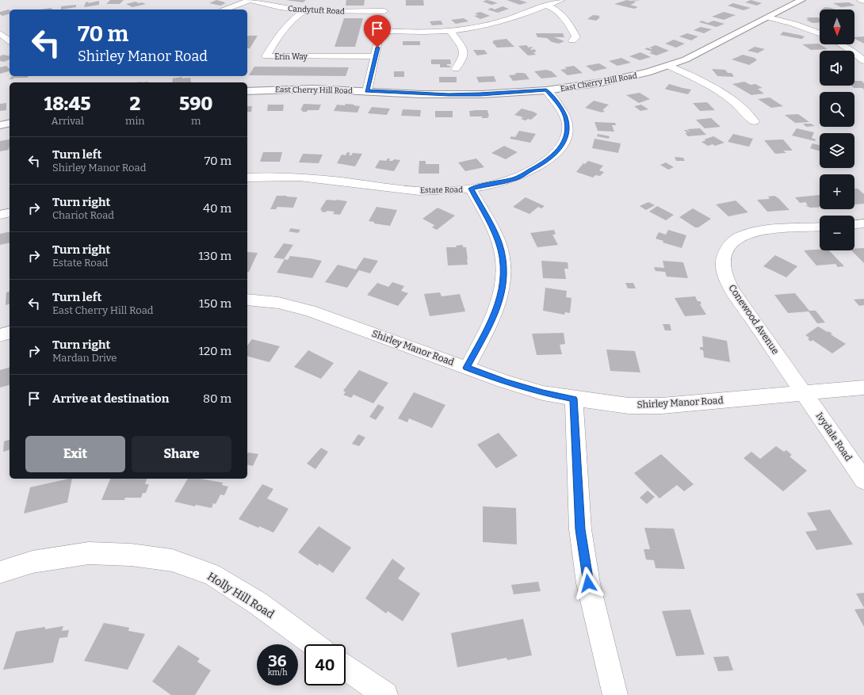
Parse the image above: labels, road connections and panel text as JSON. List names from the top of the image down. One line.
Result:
{"streets":{"main road":["East Cherry Hill Road"],"street":["Candytuft Road","Erin Way","Estate Road","Conewood Avenue","Shirley Manor Road","Ivydale Road","Holly Hill Road"]},"crossings":[["Candytuft Road","Erin Way"],["East Cherry Hill Road","Estate Road"],["Conewood Avenue","Shirley Manor Road"],["Conewood Avenue","Ivydale Road"],["Shirley Manor Road","Ivydale Road"]],"north":"bottom","page":{"map_buttons":["+","−"],"turn":["70 m","Shirley Manor Road"],"eta":["18:45","Arrival","2","min","590","m"],"list":[{"name":"Turn left","note":"Shirley Manor Road","value":"70 m"},{"name":"Turn right","note":"Chariot Road","value":"40 m"},{"name":"Turn right","note":"Estate Road","value":"130 m"},{"name":"Turn left","note":"East Cherry Hill Road","value":"150 m"},{"name":"Turn right","note":"Mardan Drive","value":"120 m"},{"name":"Arrive at destination","value":"80 m"}],"buttons":["Exit","Share"],"speed":"36 km/h","limit":"40"}}
